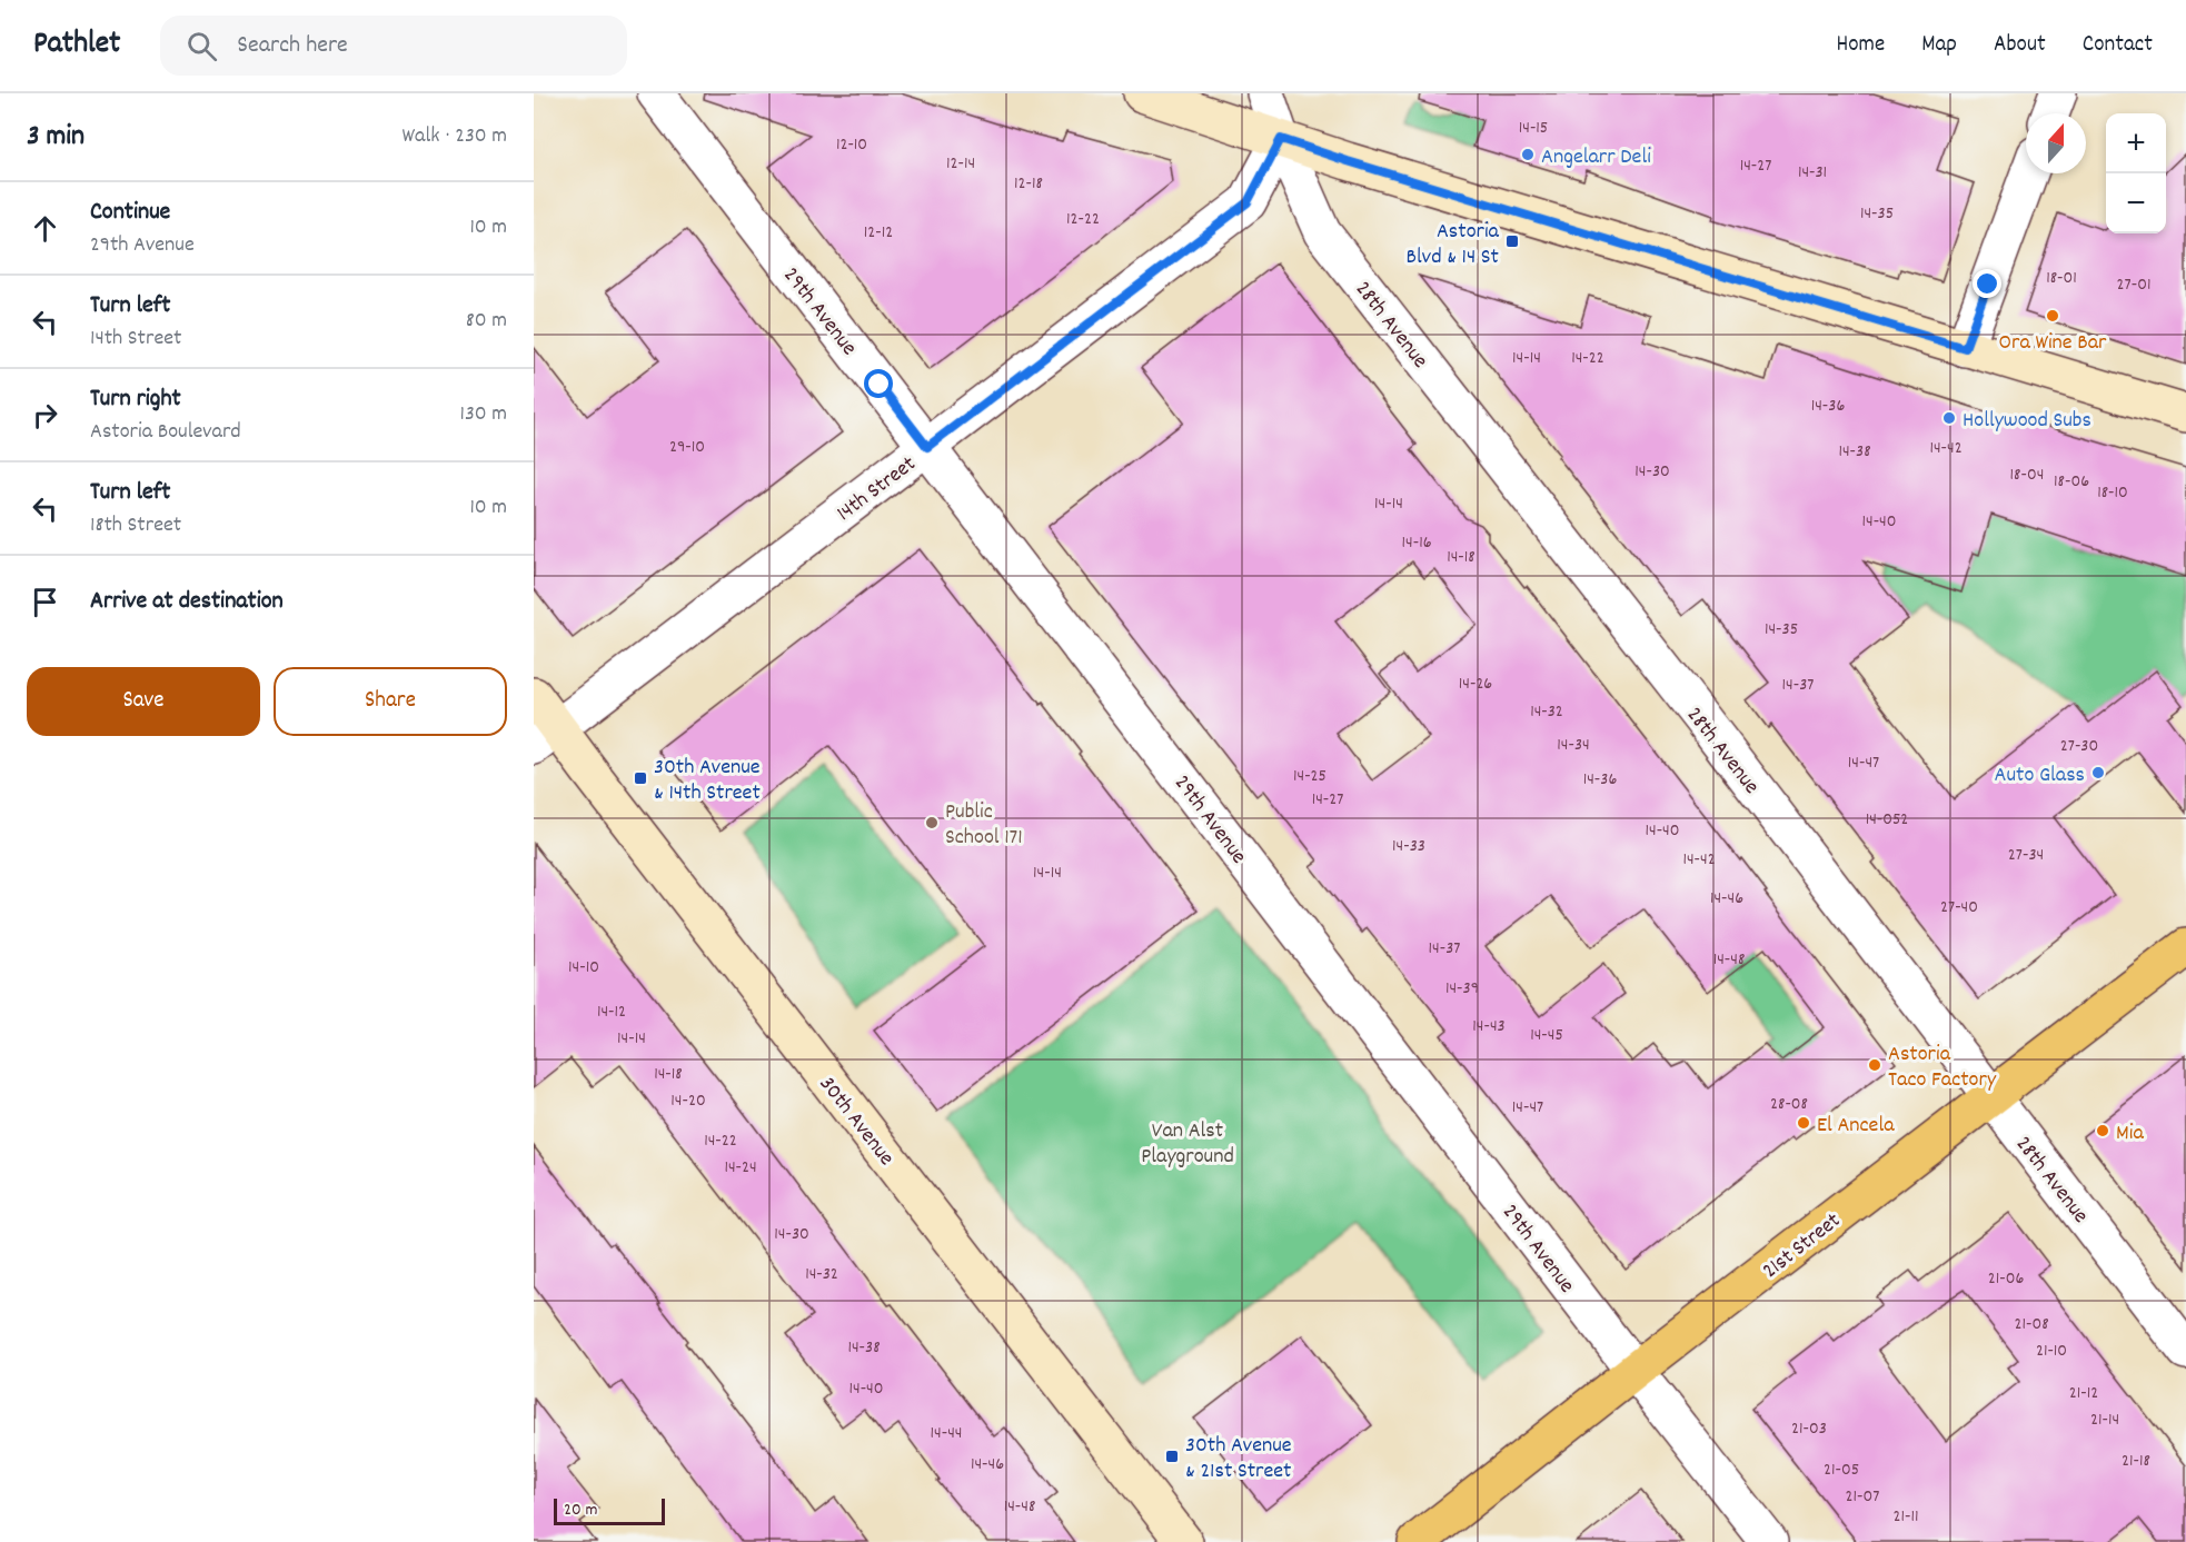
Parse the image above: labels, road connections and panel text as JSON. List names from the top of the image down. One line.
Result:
{"streets":{"main road":["30th Avenue","21st Street"],"street":["29th Avenue","28th Avenue","14th Street"]},"crossings":[["29th Avenue","14th Street"],["29th Avenue","21st Street"],["28th Avenue","14th Street"],["28th Avenue","21st Street"],["14th Street","30th Avenue"]],"parks":["Van Alst Playground"],"places":{"other":["Angelarr Deli","Ora Wine Bar","Hollywood Subs","Auto Glass","Public School 171","Astoria Taco Factory","El Ancela","Mia"],"transit":["Astoria Blvd & 14 St","30th Avenue & 14th Street","30th Avenue & 21st Street"]},"house_numbers":["14-15","12-10","12-14","14-27","14-31","12-18","14-35","12-22","12-12","18-01","27-01","14-14","14-22","14-36","29-10","14-42","14-38","14-30","18-04","18-06","18-10","14-14","14-40","14-16","14-18","14-35","14-26","14-37","14-32","14-34","27-30","14-47","14-25","14-36","14-27","14-052","14-40","14-33","27-34","14-42","14-14","14-46","27-40","14-37","14-48","14-10","14-39","14-12","14-43","14-45","14-14","14-18","14-20","28-08","14-47","14-22","14-24","14-30","14-32","21-06","21-08","14-38","21-10","14-40","21-12","21-14","21-03","14-44","21-18","14-46","21-05","21-07","14-48","21-11"],"scale_bar":"20 m","north":"top","page":{"header":"Pathlet","search":"Search here","nav":["Home","Map","About","Contact"],"heading":["3 min","Walk · 230 m"],"map_buttons":["+","−"],"list":[["Continue","29th Avenue","10 m"],["Turn left","14th Street","80 m"],["Turn right","Astoria Boulevard","130 m"],["Turn left","18th Street","10 m"],"Arrive at destination"],"buttons":["Save","Share"],"scale":"20 m"}}
